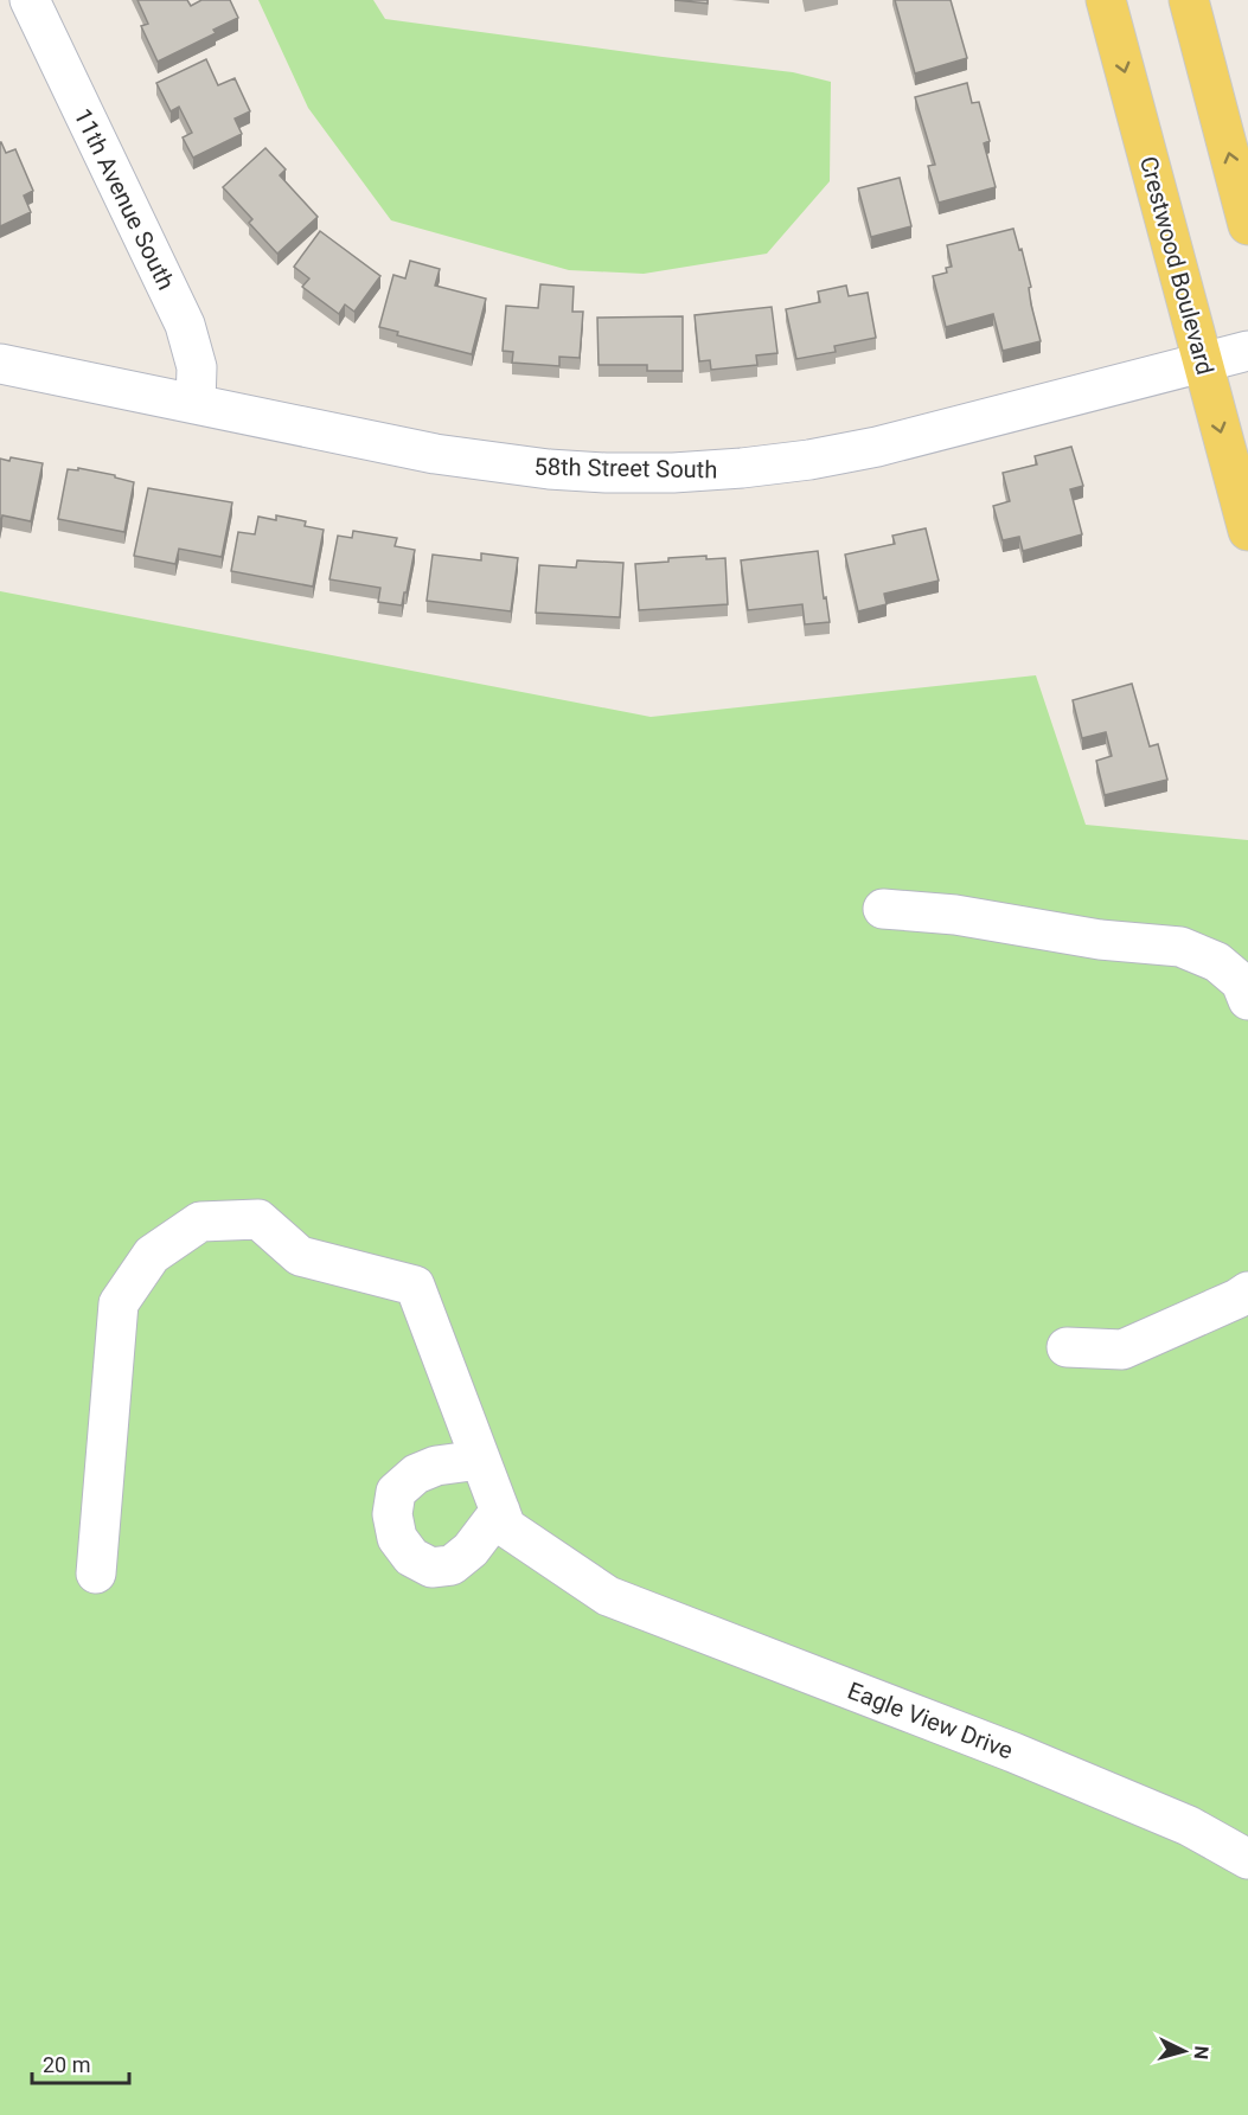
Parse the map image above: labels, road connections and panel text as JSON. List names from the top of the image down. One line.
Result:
{"streets":{"main road":["Crestwood Boulevard"],"street":["11th Avenue South","58th Street South","Eagle View Drive"]},"crossings":[["11th Avenue South","58th Street South"],["Crestwood Boulevard","58th Street South"]],"scale_bar":"20 m","north":"right"}
